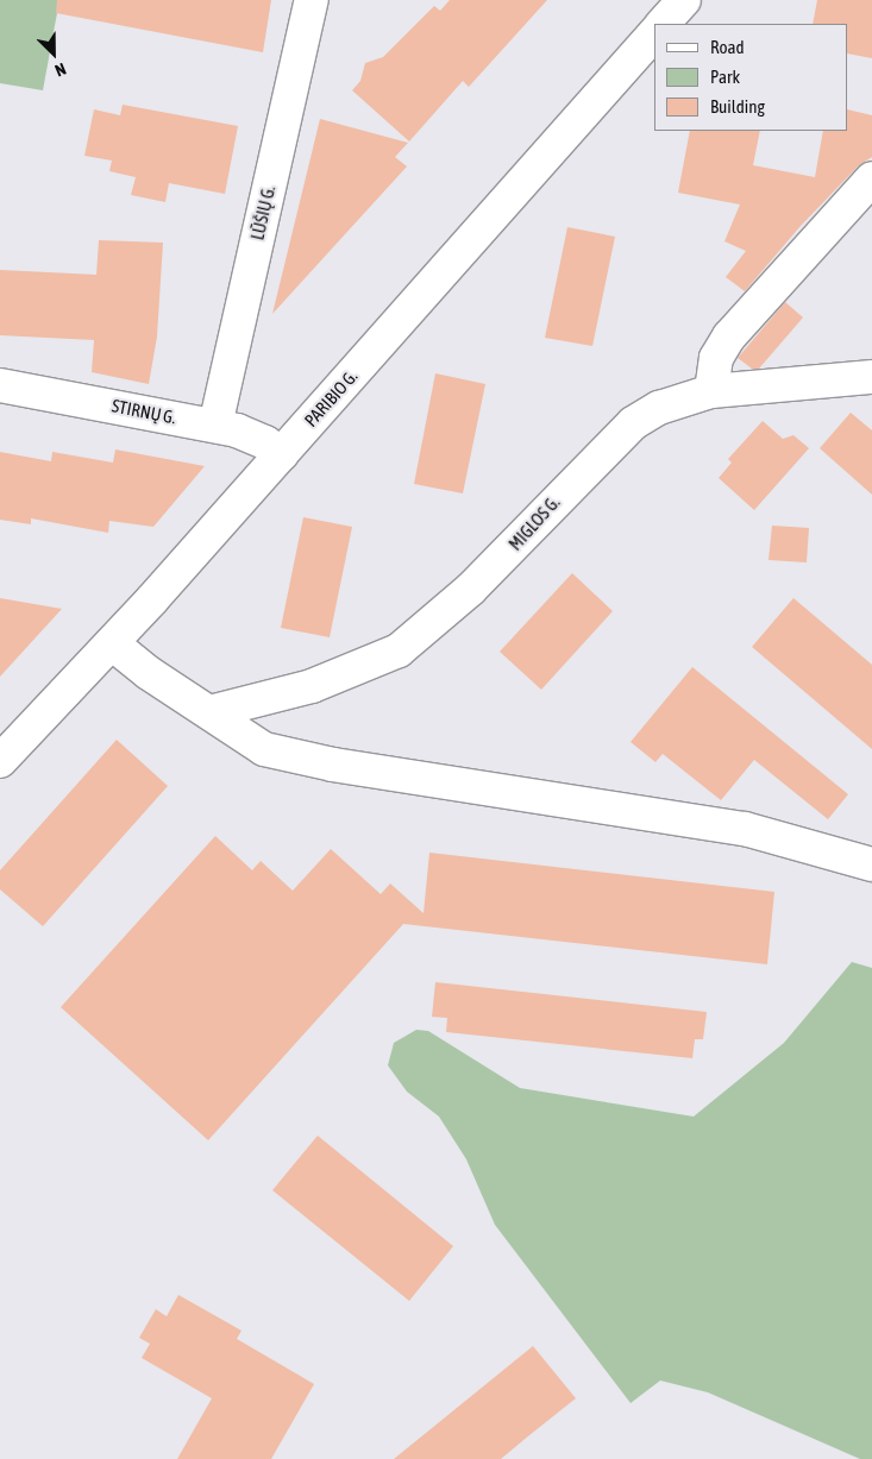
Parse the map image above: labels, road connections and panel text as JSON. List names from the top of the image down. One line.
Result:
{"streets":{"street":["LŪŠIŲ G.","PARIBIO G.","STIRNŲ G.","MIGLOS G."]},"crossings":[["LŪŠIŲ G.","STIRNŲ G."],["PARIBIO G.","STIRNŲ G."]],"legend":["Road","Park","Building"],"north":"bottom right"}
